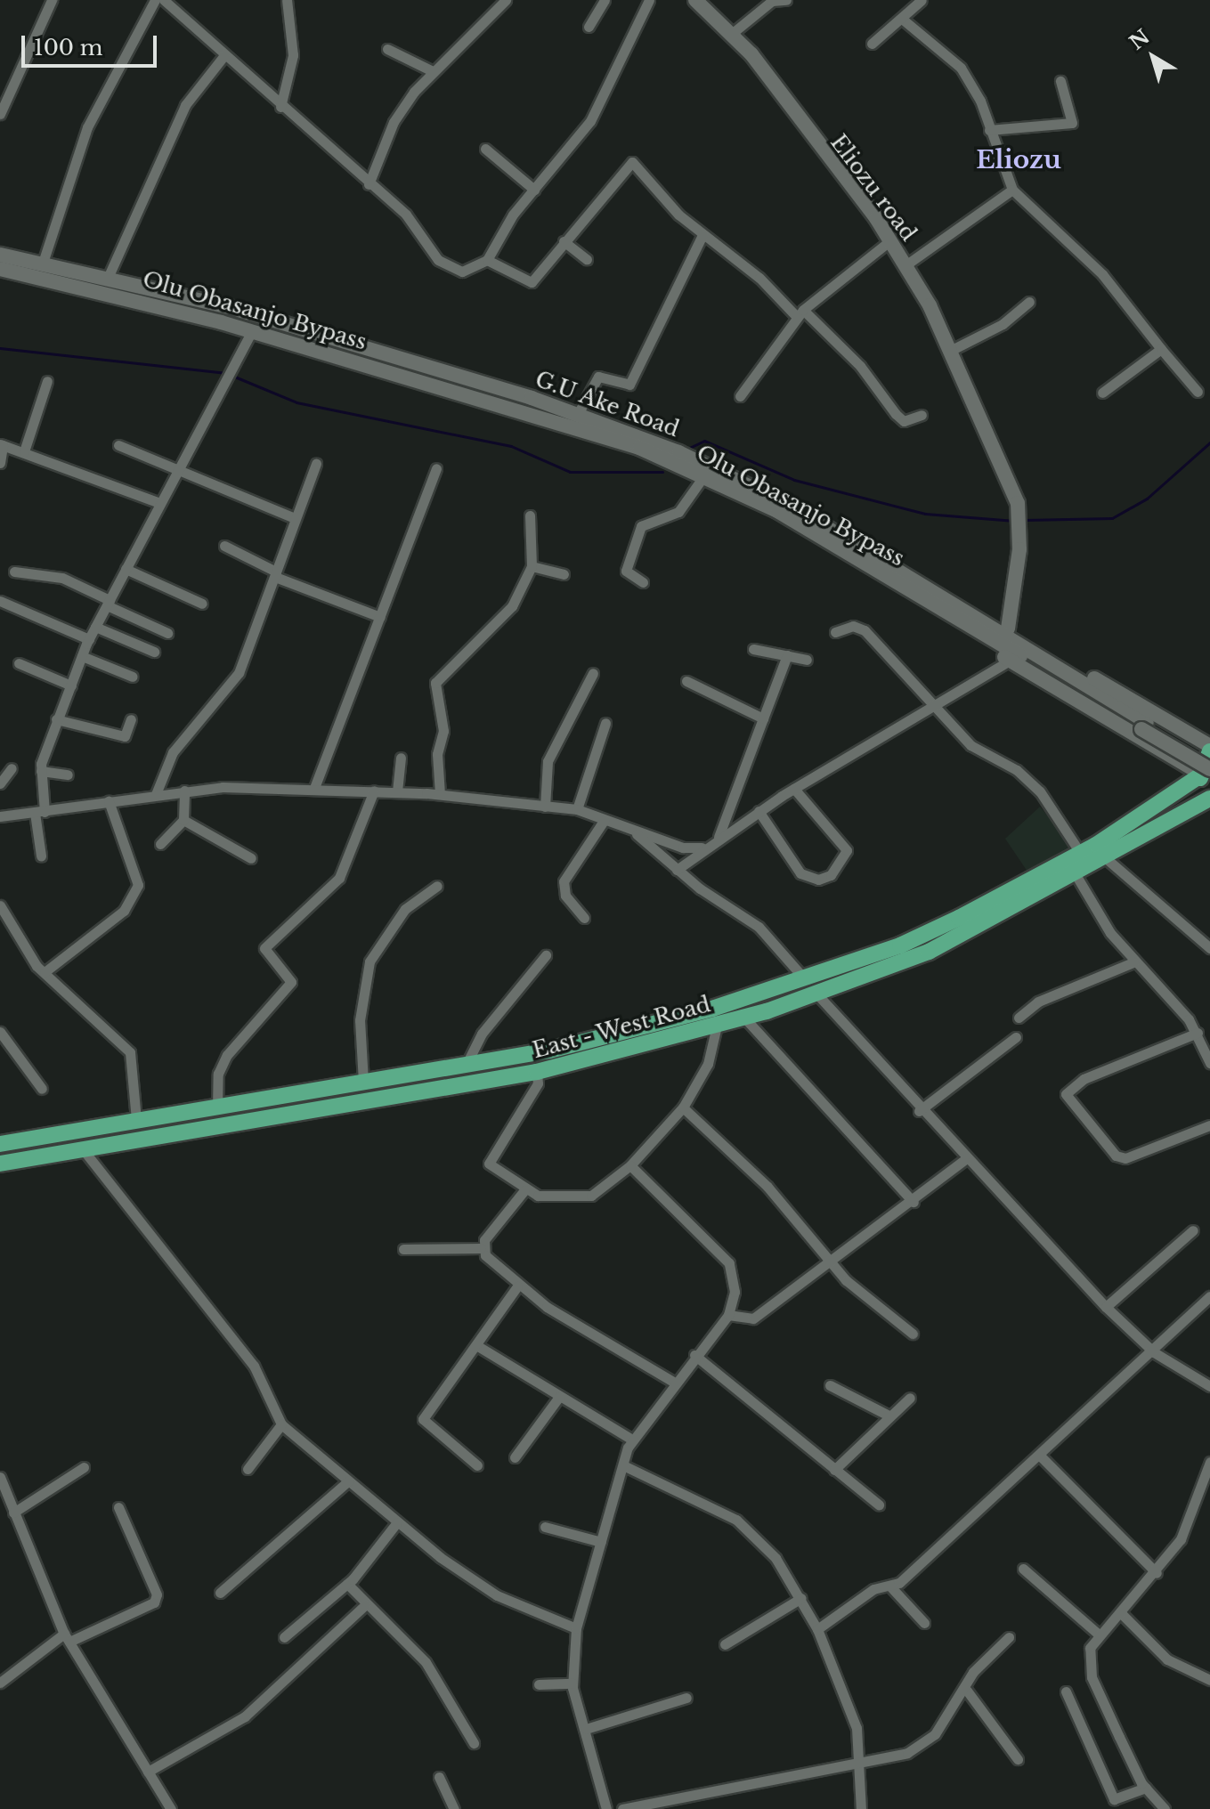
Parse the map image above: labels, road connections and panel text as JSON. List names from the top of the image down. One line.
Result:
{"streets":{"main road":["Eliozu road","Olu Obasanjo Bypass","G.U Ake Road","East - West Road"]},"crossings":[["Olu Obasanjo Bypass","G.U Ake Road"]],"districts":["Eliozu"],"scale_bar":"100 m","north":"top left"}
